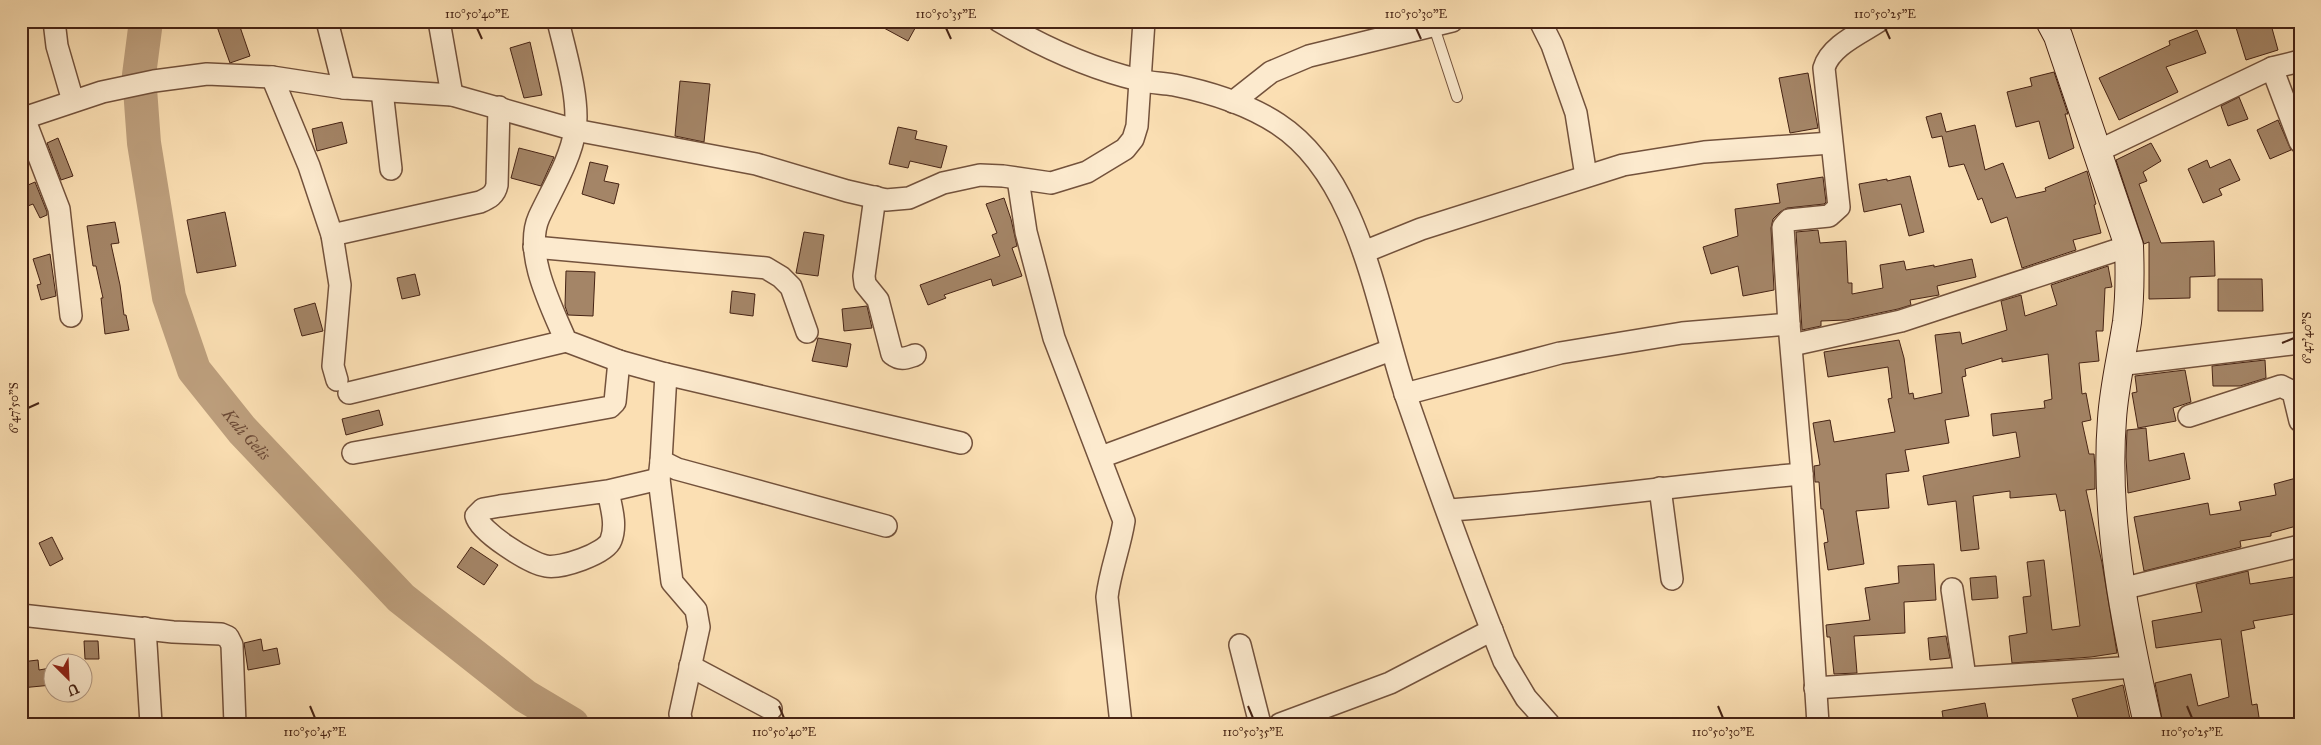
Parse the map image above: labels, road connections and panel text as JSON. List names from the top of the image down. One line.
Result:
{"water":["Kali Gelis"],"north":"bottom right","coordinates":["110°50'40\"E","110°50'35\"E","110°50'30\"E","110°50'25\"E","6°47'40\"S","6°47'50\"S","110°50'45\"E"]}
